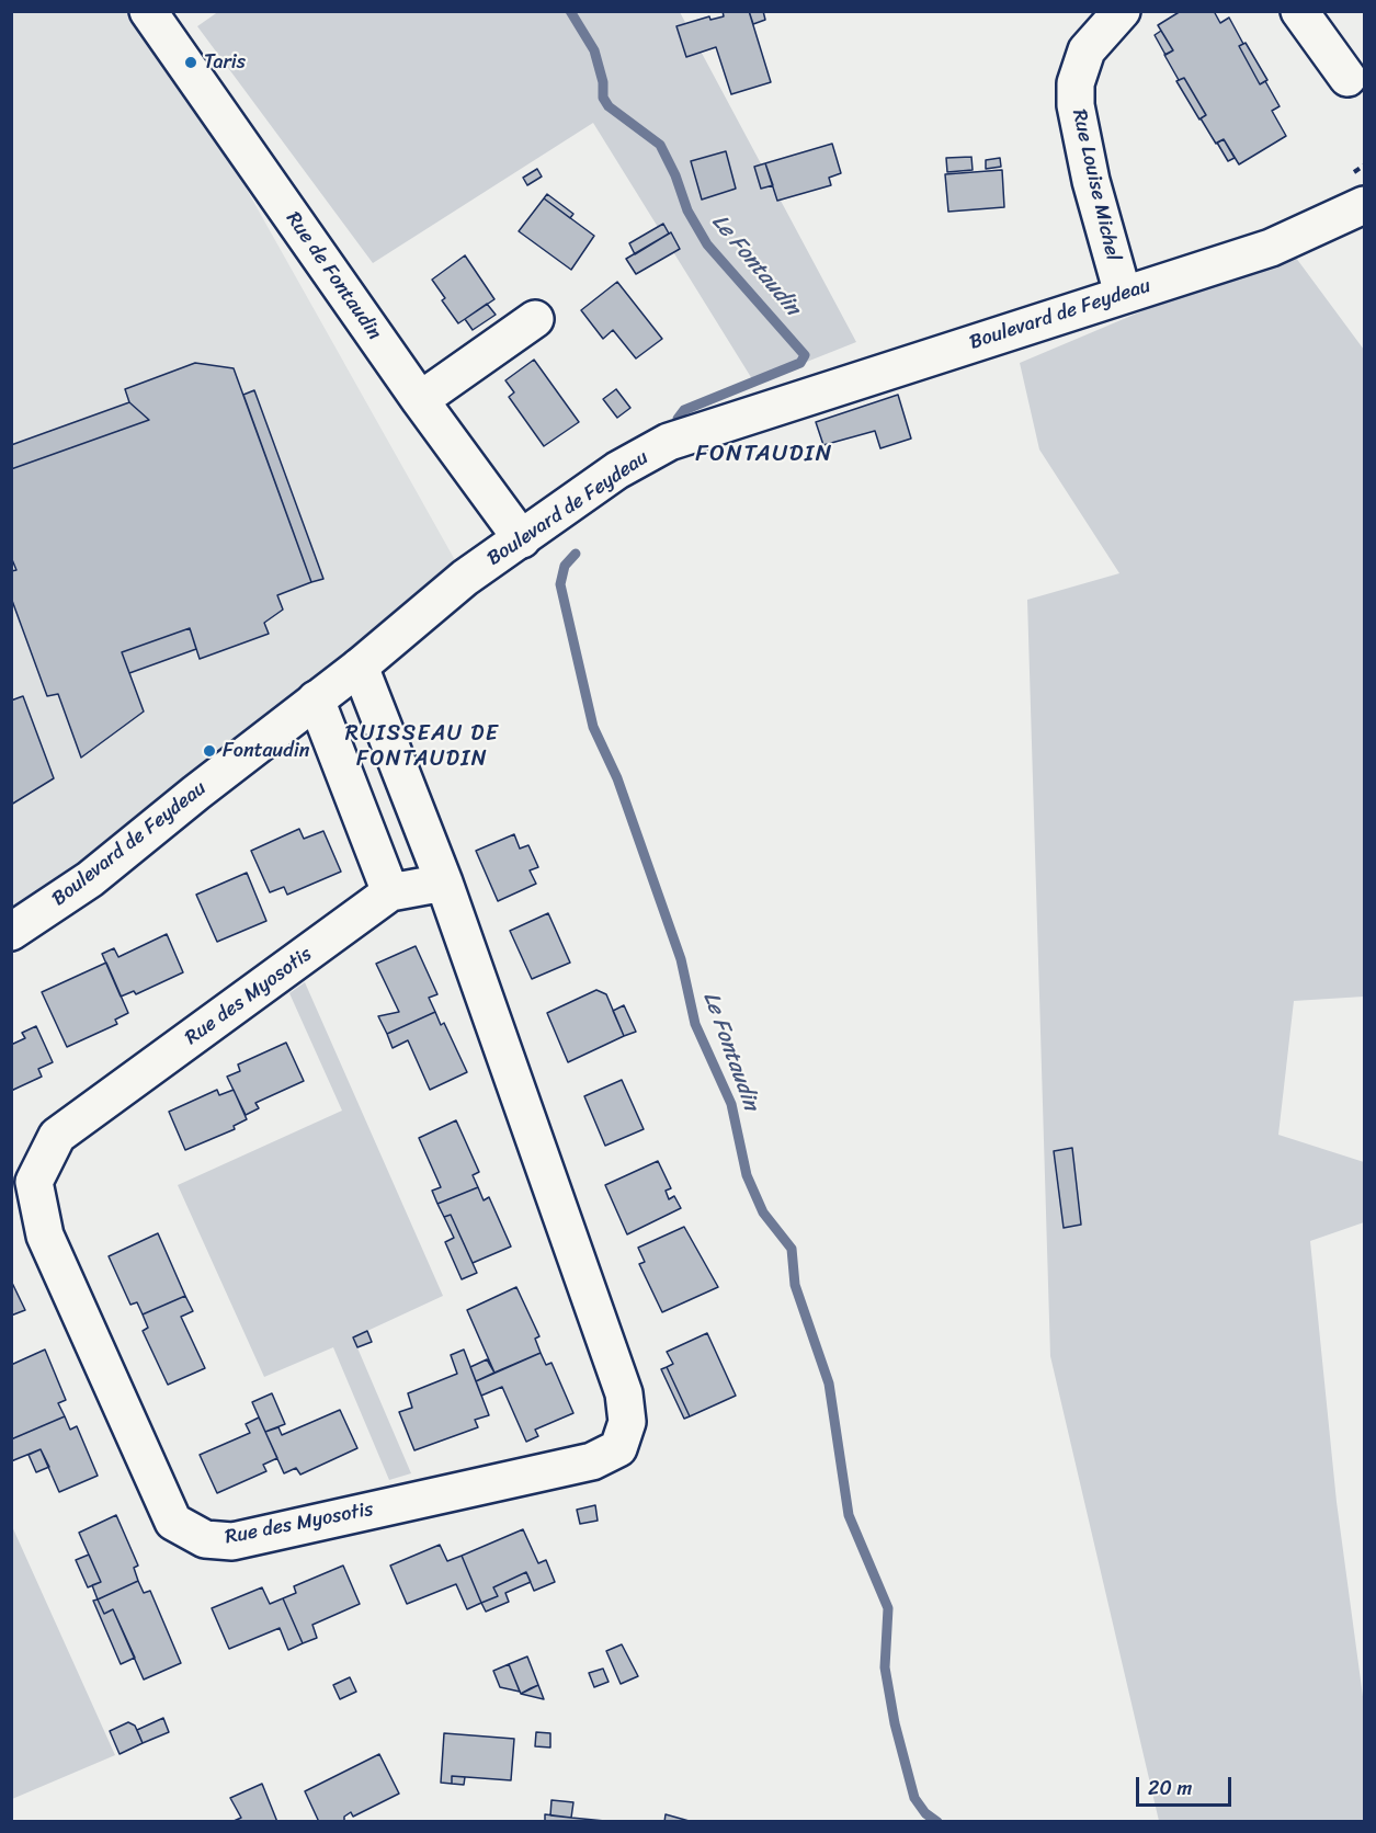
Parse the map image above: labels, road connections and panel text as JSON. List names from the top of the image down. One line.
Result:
{"streets":{"street":["Rue Louise Michel","Rue de Fontaudin","Boulevard de Feydeau","Rue des Myosotis"]},"crossings":[["Rue Louise Michel","Boulevard de Feydeau"],["Rue de Fontaudin","Boulevard de Feydeau"],["Boulevard de Feydeau","Rue des Myosotis"]],"districts":["FONTAUDIN","RUISSEAU DE FONTAUDIN"],"water":["Le Fontaudin"],"places":["Taris","Fontaudin"],"scale_bar":"20 m"}
